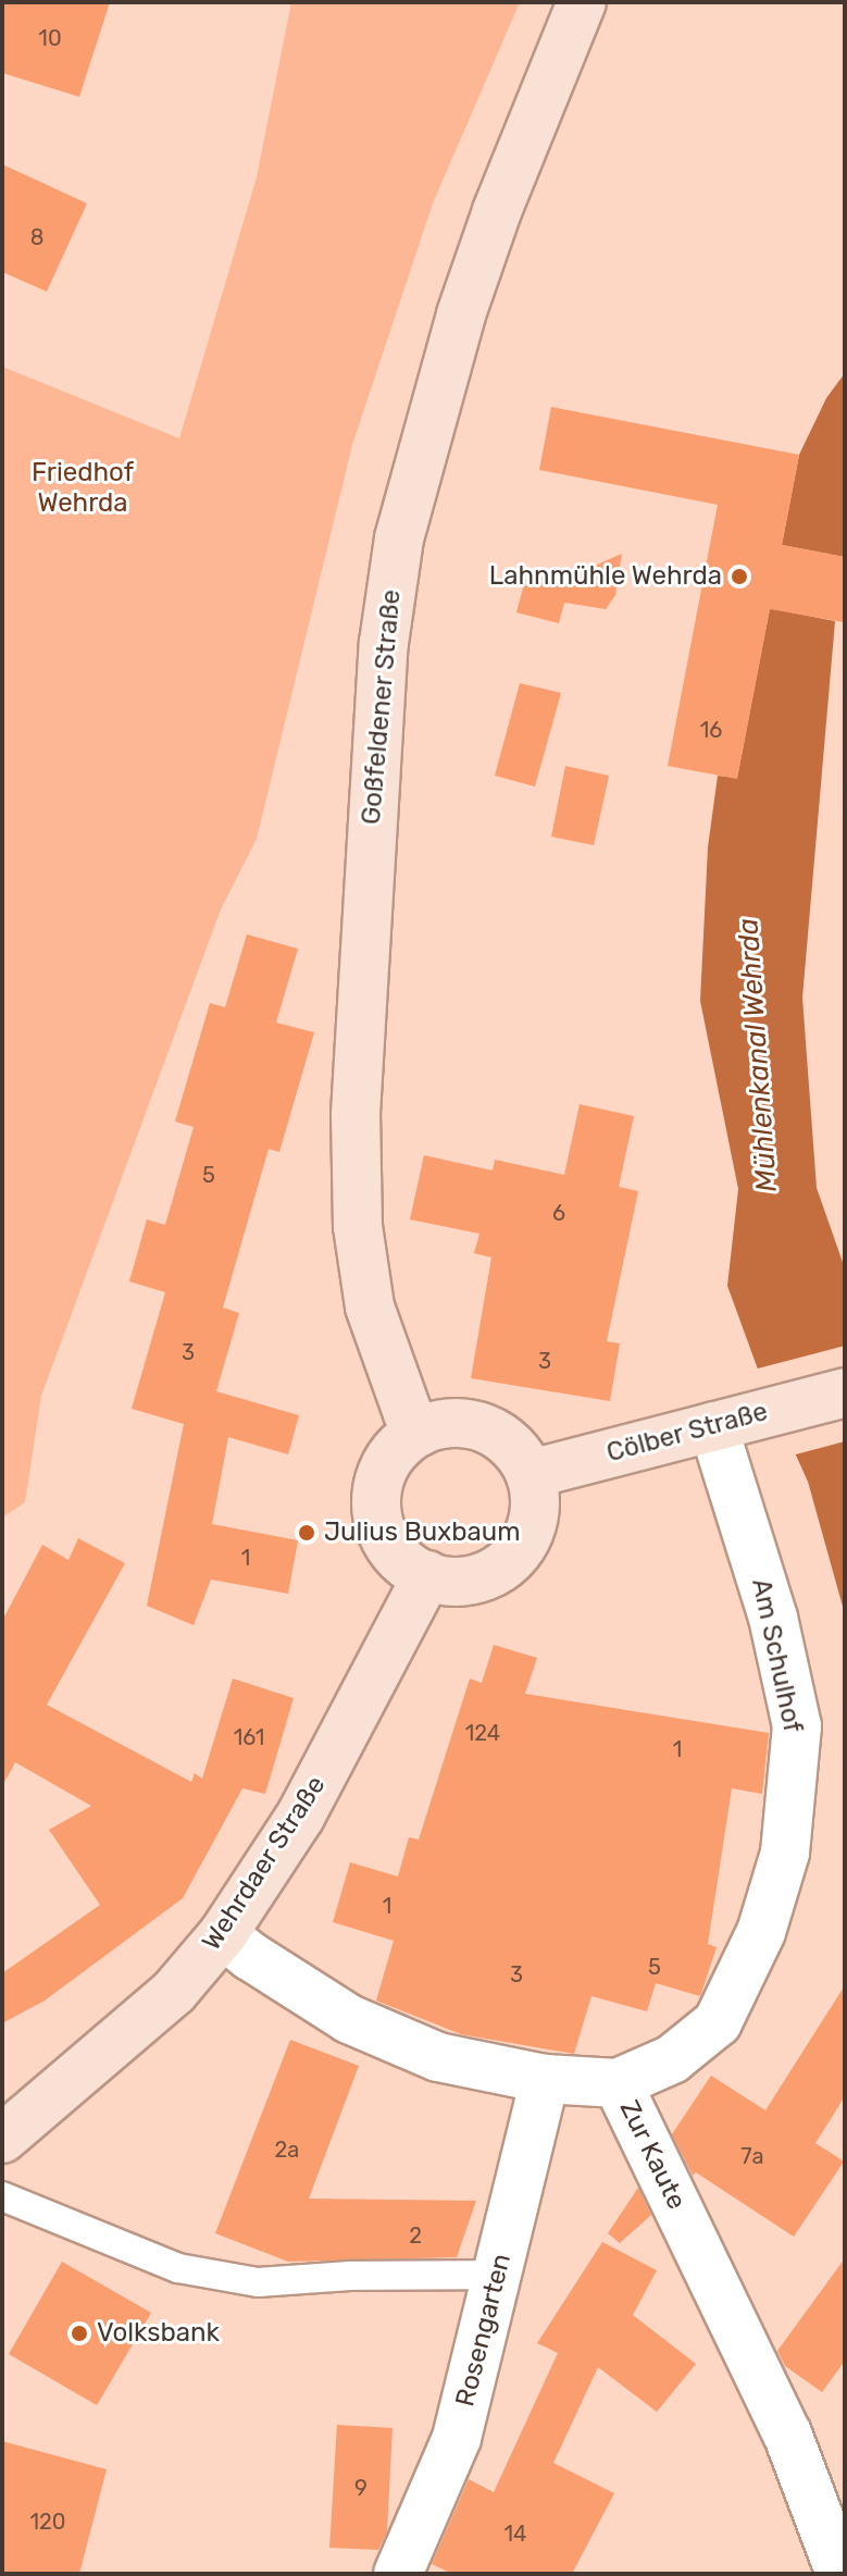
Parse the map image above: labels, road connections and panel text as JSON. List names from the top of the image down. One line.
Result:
{"streets":{"main road":["Goßfeldener Straße","Cölber Straße","Wehrdaer Straße"],"street":["Am Schulhof","Zur Kaute","Rosengarten"]},"crossings":[["Goßfeldener Straße","Cölber Straße"],["Goßfeldener Straße","Wehrdaer Straße"],["Cölber Straße","Am Schulhof"],["Cölber Straße","Wehrdaer Straße"],["Am Schulhof","Zur Kaute"],["Wehrdaer Straße","Zur Kaute"],["Zur Kaute","Rosengarten"]],"water":["Mühlenkanal Wehrda"],"parks":["Friedhof Wehrda"],"places":["Lahnmühle Wehrda","Julius Buxbaum","Volksbank"],"house_numbers":["10","8","16","5","6","3","3","1","124","161","1","1","5","3","2a","7a","2","9","120","14"]}
